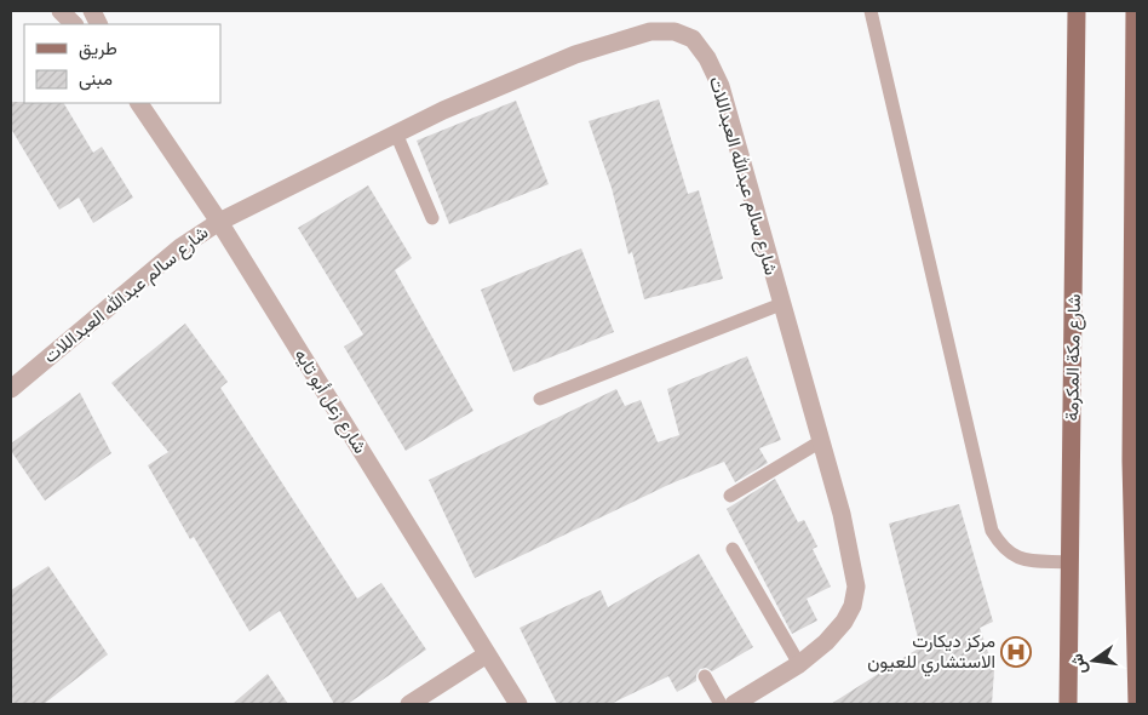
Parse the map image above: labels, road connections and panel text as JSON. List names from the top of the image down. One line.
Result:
{"streets":{"main road":["شارع مكة المكرمة"],"street":["شارع سالم عبدالله العبداللات","شارع زعل أبو تايه"]},"crossings":[["شارع سالم عبدالله العبداللات","شارع زعل أبو تايه"]],"places":{"hospital":["مركز ديكارت الاستشاري للعيون"]},"legend":["طريق","مبنى"],"north":"left"}
